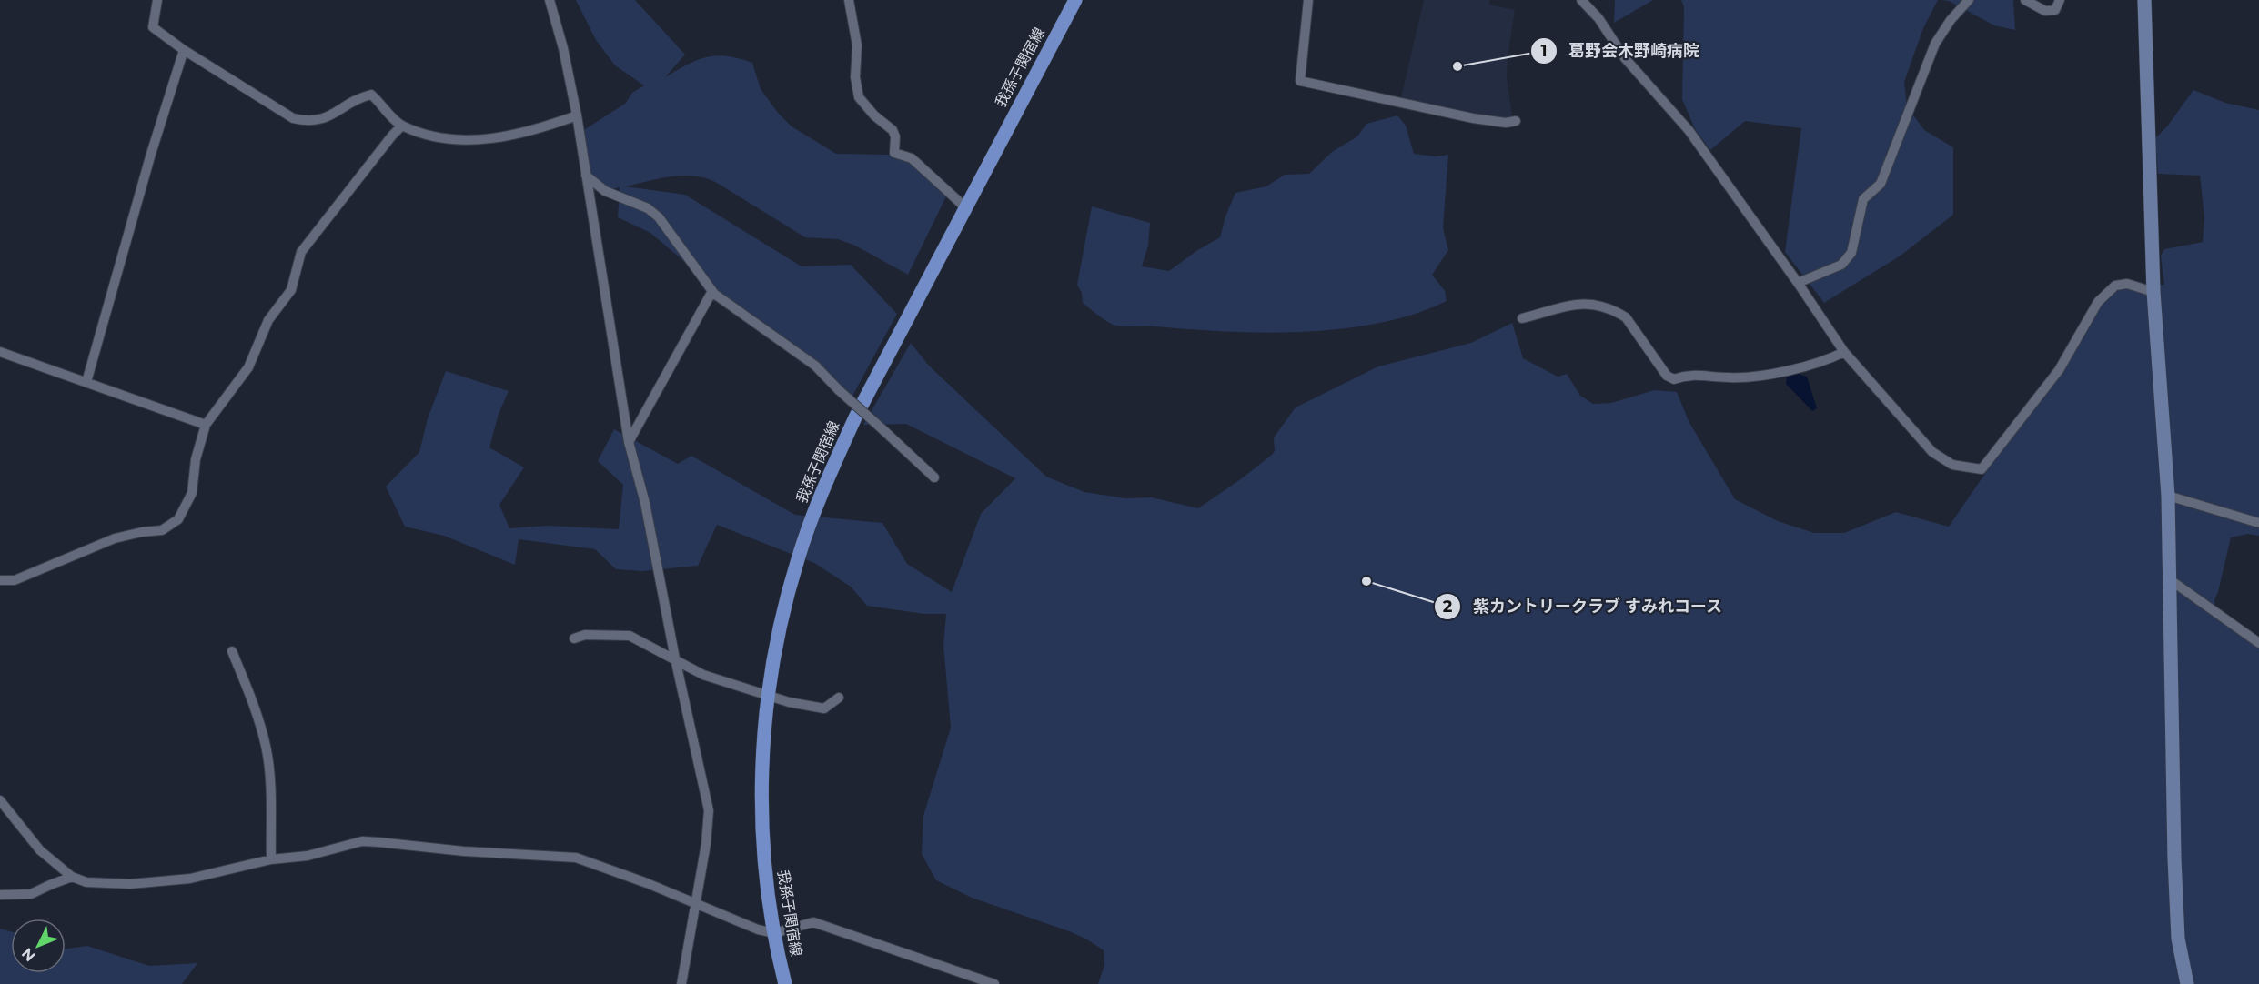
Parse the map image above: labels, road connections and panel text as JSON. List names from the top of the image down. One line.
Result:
{"streets":{"main road":["我孫子関宿線"]},"places":["葛野会木野崎病院","紫カントリークラブ すみれコース"],"north":"bottom left"}
